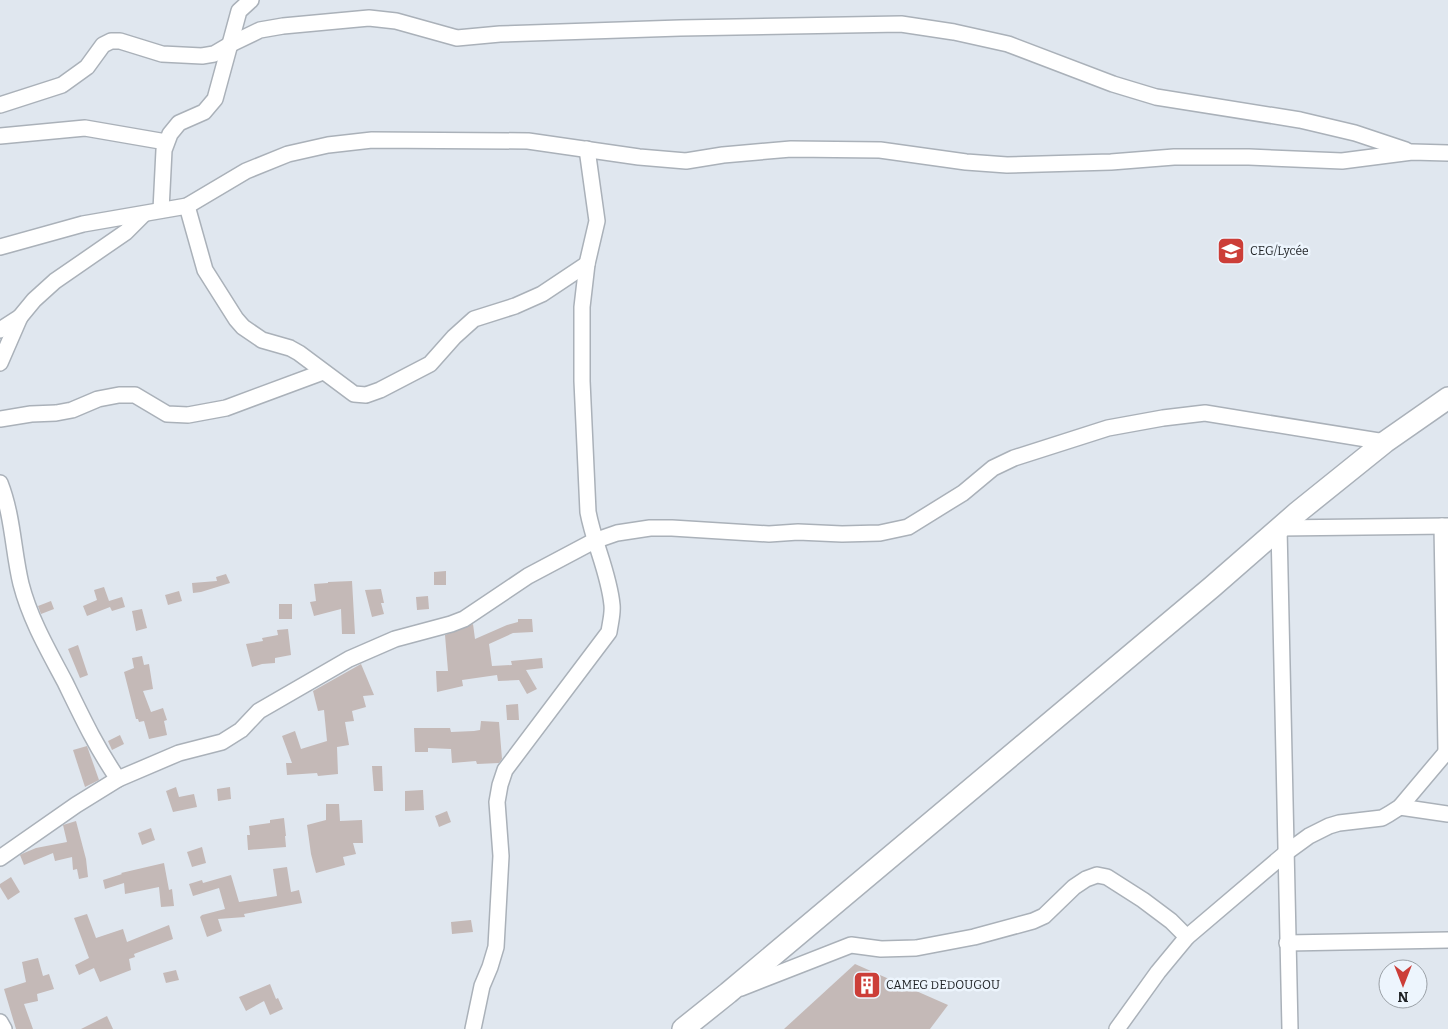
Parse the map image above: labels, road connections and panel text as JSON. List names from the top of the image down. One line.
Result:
{"places":{"school or university":["CEG/Lycée"],"building":["CAMEG DEDOUGOU"]},"north":"bottom"}
